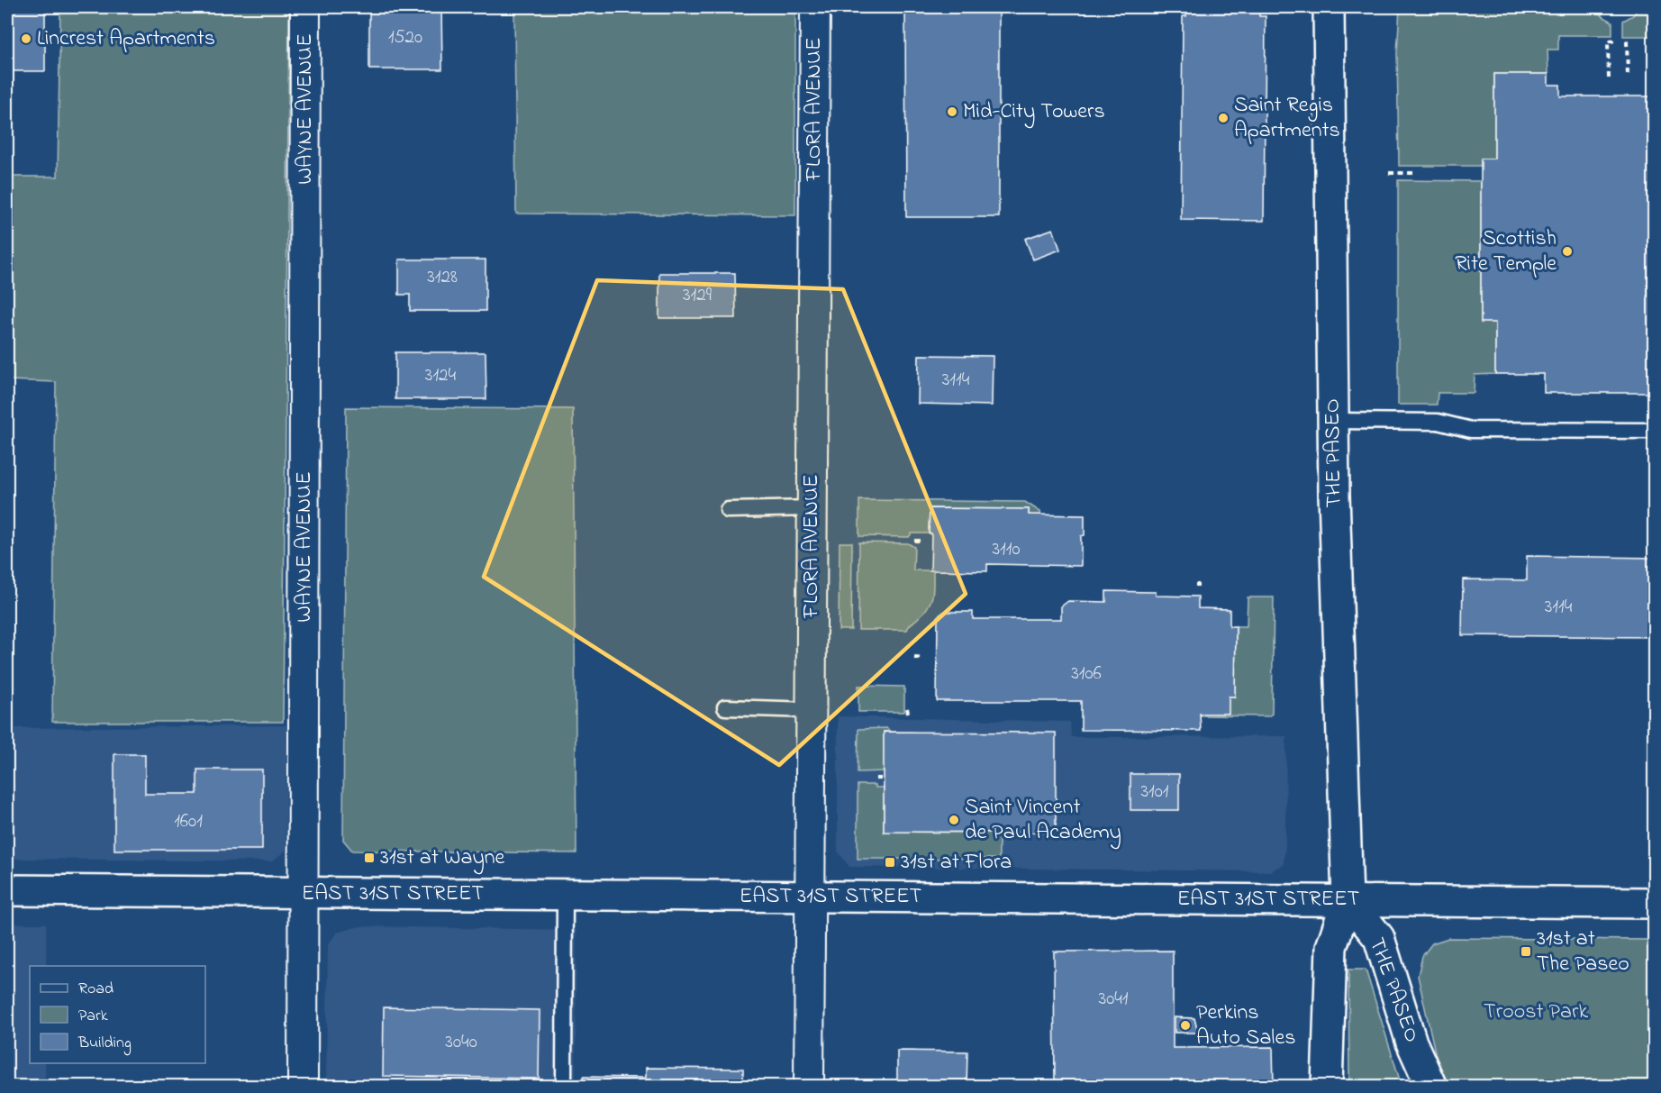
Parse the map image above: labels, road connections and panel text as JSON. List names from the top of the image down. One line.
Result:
{"streets":{"main road":["THE PASEO","EAST 31ST STREET"],"street":["WAYNE AVENUE","FLORA AVENUE"]},"crossings":[["WAYNE AVENUE","EAST 31ST STREET"],["FLORA AVENUE","EAST 31ST STREET"],["THE PASEO","EAST 31ST STREET"]],"parks":["Troost Park"],"places":{"other":["Lincrest Apartments","Mid-City Towers","Saint Regis Apartments","Scottish Rite Temple","Saint Vincent de Paul Academy","Perkins Auto Sales"],"transit":["31st at Wayne","31st at Flora","31st at The Paseo"]},"house_numbers":["1520","3128","3129","3124","3114","3110","3114","3106","3101","1601","3041","3040"],"legend":["Road","Park","Building"]}
